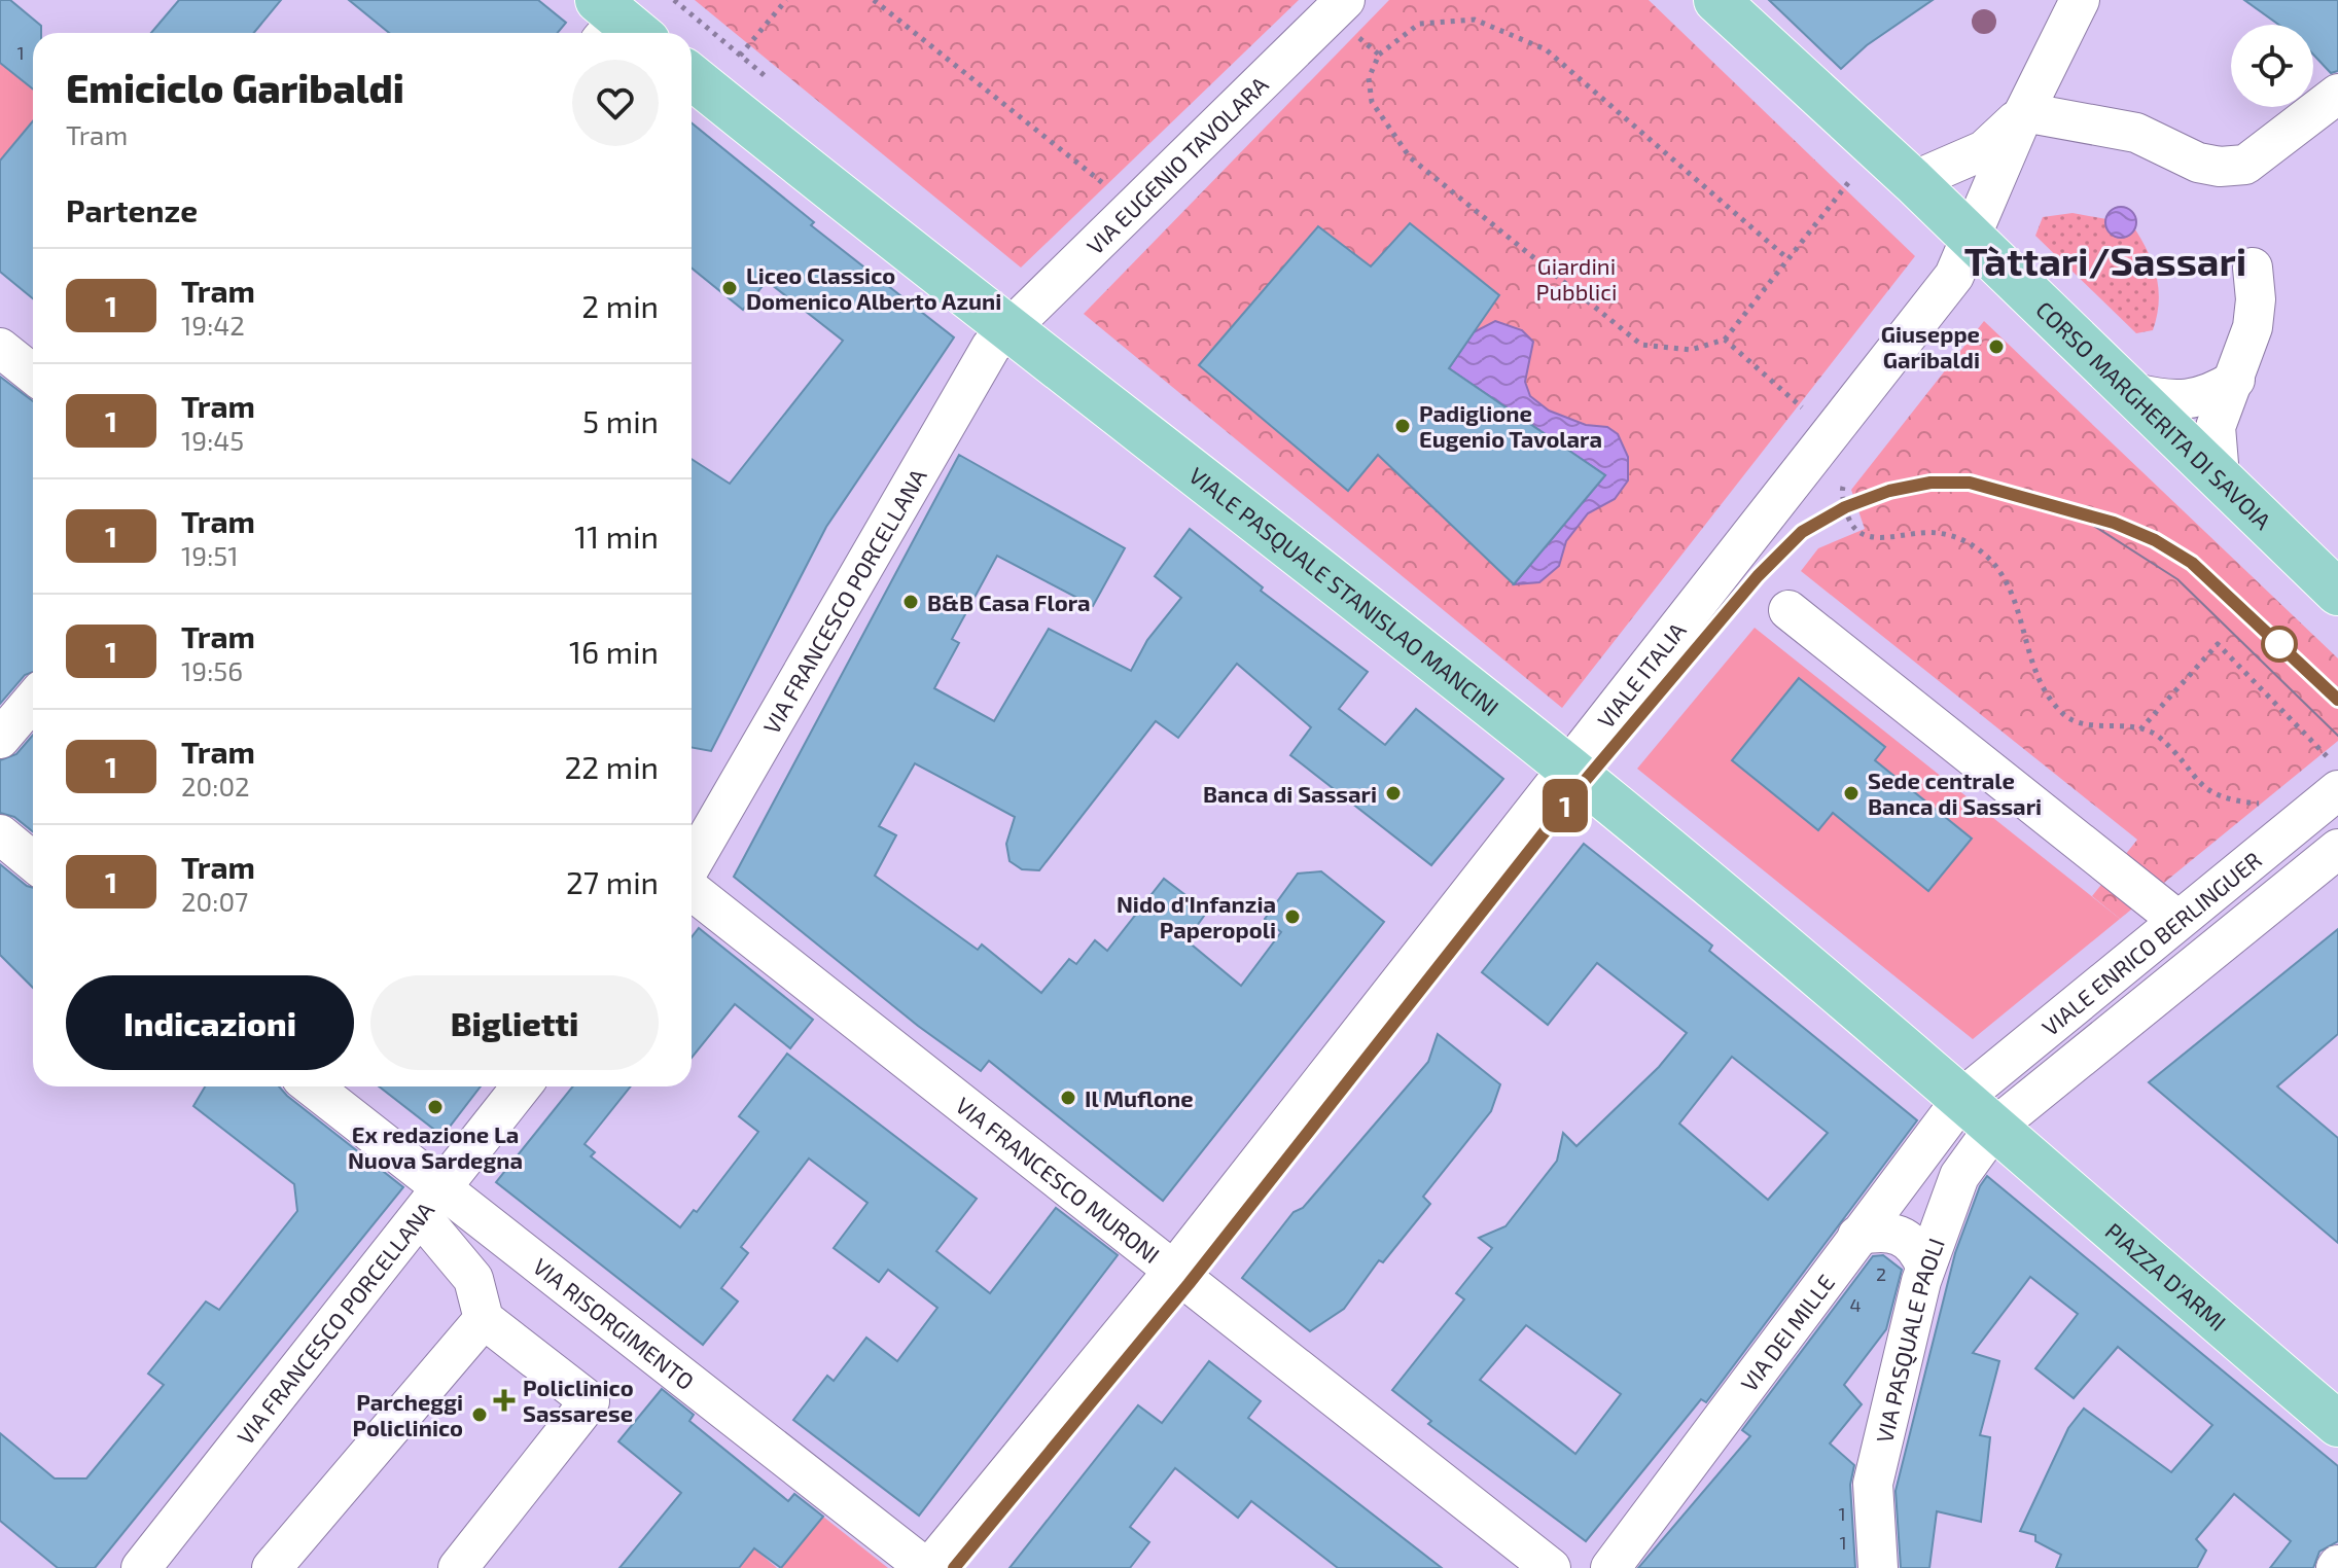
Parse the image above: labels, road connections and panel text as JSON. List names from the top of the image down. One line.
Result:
{"streets":{"main road":["CORSO MARGHERITA DI SAVOIA","VIALE PASQUALE STANISLAO MANCINI","PIAZZA D'ARMI"],"street":["VIA EUGENIO TAVOLARA","VIA FRANCESCO PORCELLANA","VIALE ITALIA","VIALE ENRICO BERLINGUER","VIA FRANCESCO MURONI","VIA RISORGIMENTO","VIA DEI MILLE","VIA PASQUALE PAOLI"]},"crossings":[["VIA EUGENIO TAVOLARA","VIALE PASQUALE STANISLAO MANCINI"],["VIA EUGENIO TAVOLARA","VIA FRANCESCO PORCELLANA"],["CORSO MARGHERITA DI SAVOIA","VIALE ITALIA"],["VIALE PASQUALE STANISLAO MANCINI","VIA FRANCESCO PORCELLANA"],["VIALE PASQUALE STANISLAO MANCINI","VIALE ITALIA"],["VIALE PASQUALE STANISLAO MANCINI","VIALE ENRICO BERLINGUER"],["VIALE PASQUALE STANISLAO MANCINI","PIAZZA D'ARMI"],["VIALE PASQUALE STANISLAO MANCINI","VIA DEI MILLE"],["VIALE PASQUALE STANISLAO MANCINI","VIA PASQUALE PAOLI"],["VIA FRANCESCO PORCELLANA","VIA RISORGIMENTO"],["VIALE ITALIA","VIA FRANCESCO MURONI"],["VIALE ITALIA","VIA RISORGIMENTO"],["VIALE ENRICO BERLINGUER","PIAZZA D'ARMI"],["VIALE ENRICO BERLINGUER","VIA DEI MILLE"],["VIALE ENRICO BERLINGUER","VIA PASQUALE PAOLI"],["PIAZZA D'ARMI","VIA DEI MILLE"],["PIAZZA D'ARMI","VIA PASQUALE PAOLI"],["VIA DEI MILLE","VIA PASQUALE PAOLI"]],"districts":["Tàttari/Sassari"],"parks":["Giardini Pubblici"],"places":{"other":["Liceo Classico Domenico Alberto Azuni","Giuseppe Garibaldi","Padiglione Eugenio Tavolara","B&B Casa Flora","Banca di Sassari","Sede centrale Banca di Sassari","Nido d'Infanzia Paperopoli","Il Muflone","Ex redazione La Nuova Sardegna","Parcheggi Policlinico"],"health":["Policlinico Sassarese"]},"lines":["tram line 1"],"house_numbers":["1","2","4","1","1"],"page":{"on_map":"1","heading":[["Emiciclo Garibaldi","Tram"],"Partenze"],"list":[{"mark":"1","name":"Tram","note":"19:42","value":"2 min"},{"mark":"1","name":"Tram","note":"19:45","value":"5 min"},{"mark":"1","name":"Tram","note":"19:51","value":"11 min"},{"mark":"1","name":"Tram","note":"19:56","value":"16 min"},{"mark":"1","name":"Tram","note":"20:02","value":"22 min"},{"mark":"1","name":"Tram","note":"20:07","value":"27 min"}],"buttons":["Indicazioni","Biglietti"]}}
